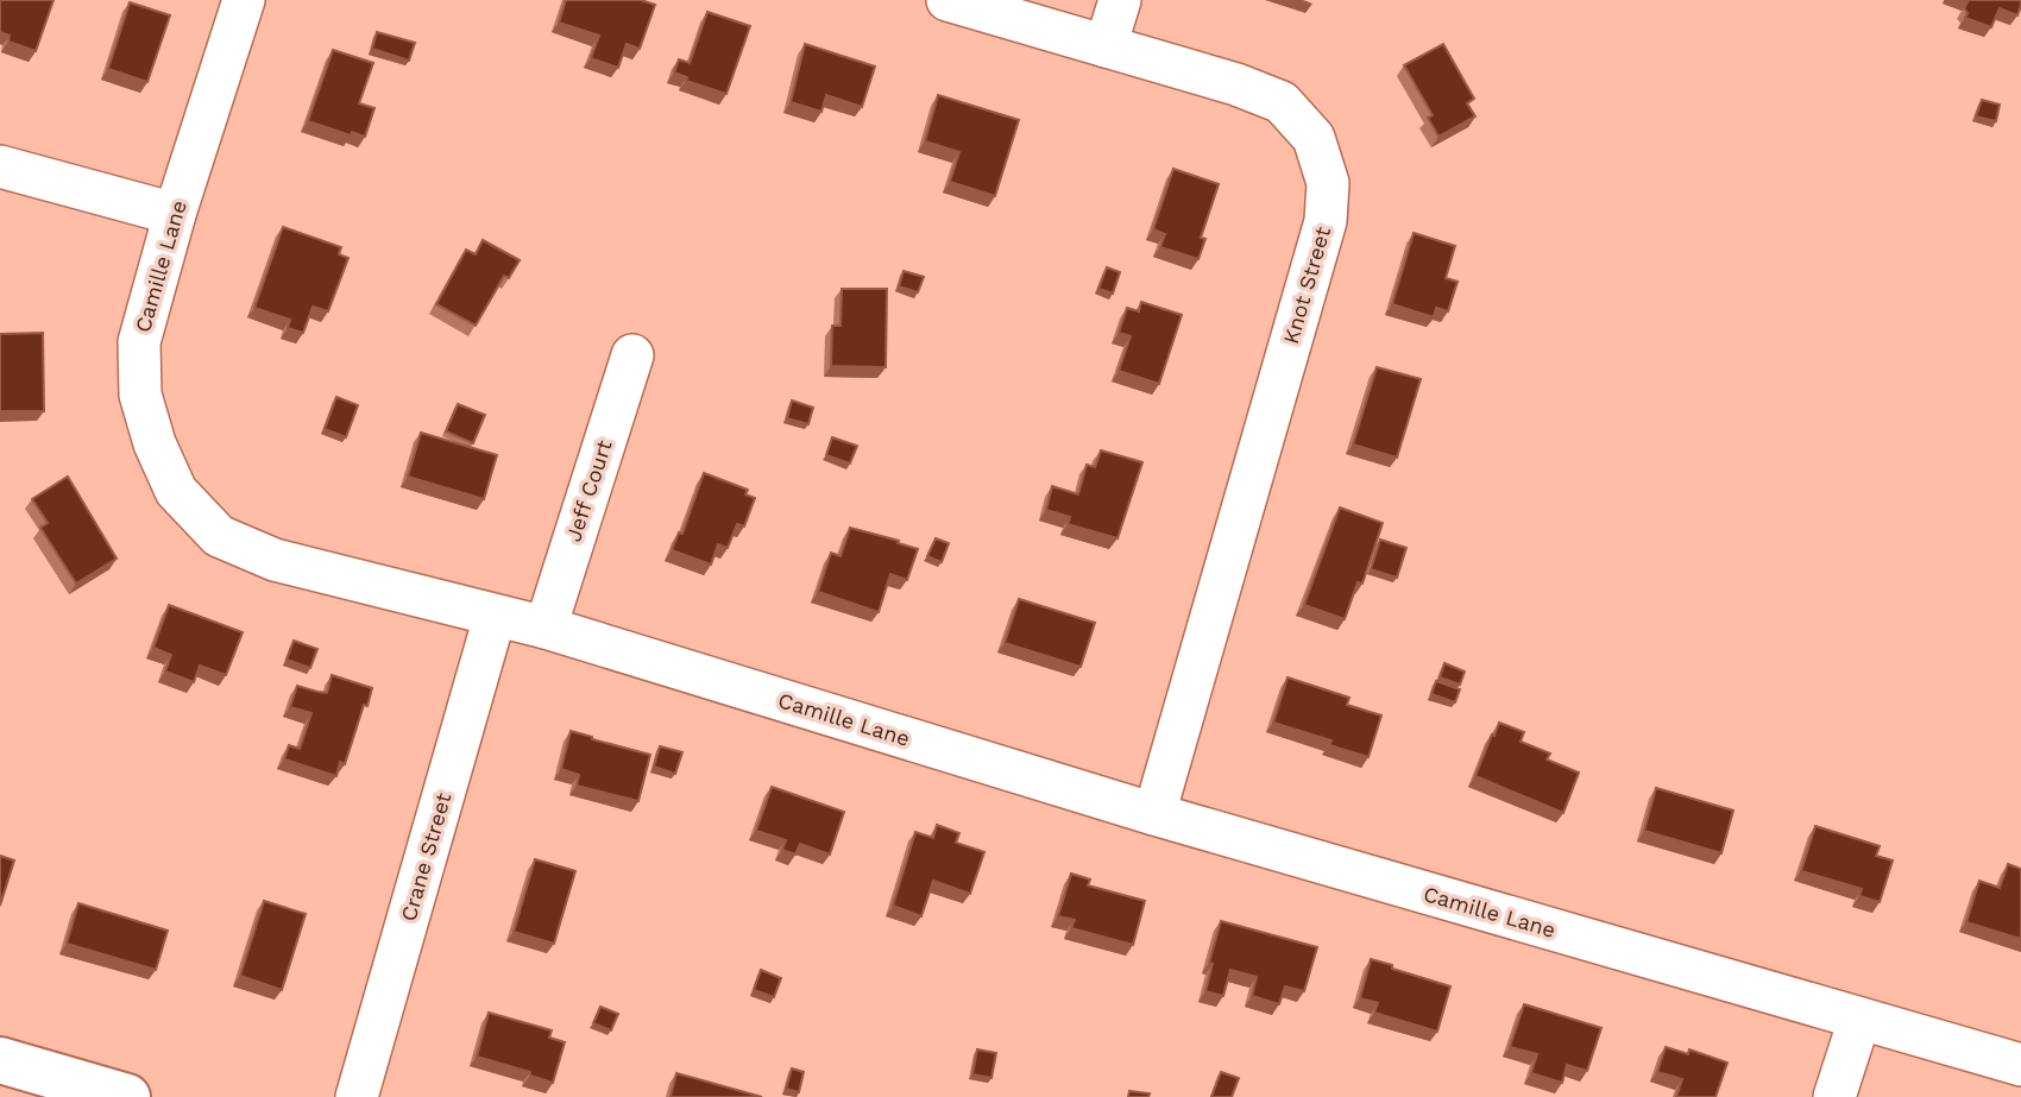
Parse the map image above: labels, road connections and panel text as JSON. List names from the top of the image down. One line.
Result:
{"streets":{"street":["Camille Lane","Knot Street","Jeff Court","Crane Street"]},"crossings":[["Camille Lane","Knot Street"],["Camille Lane","Jeff Court"],["Camille Lane","Crane Street"]]}
